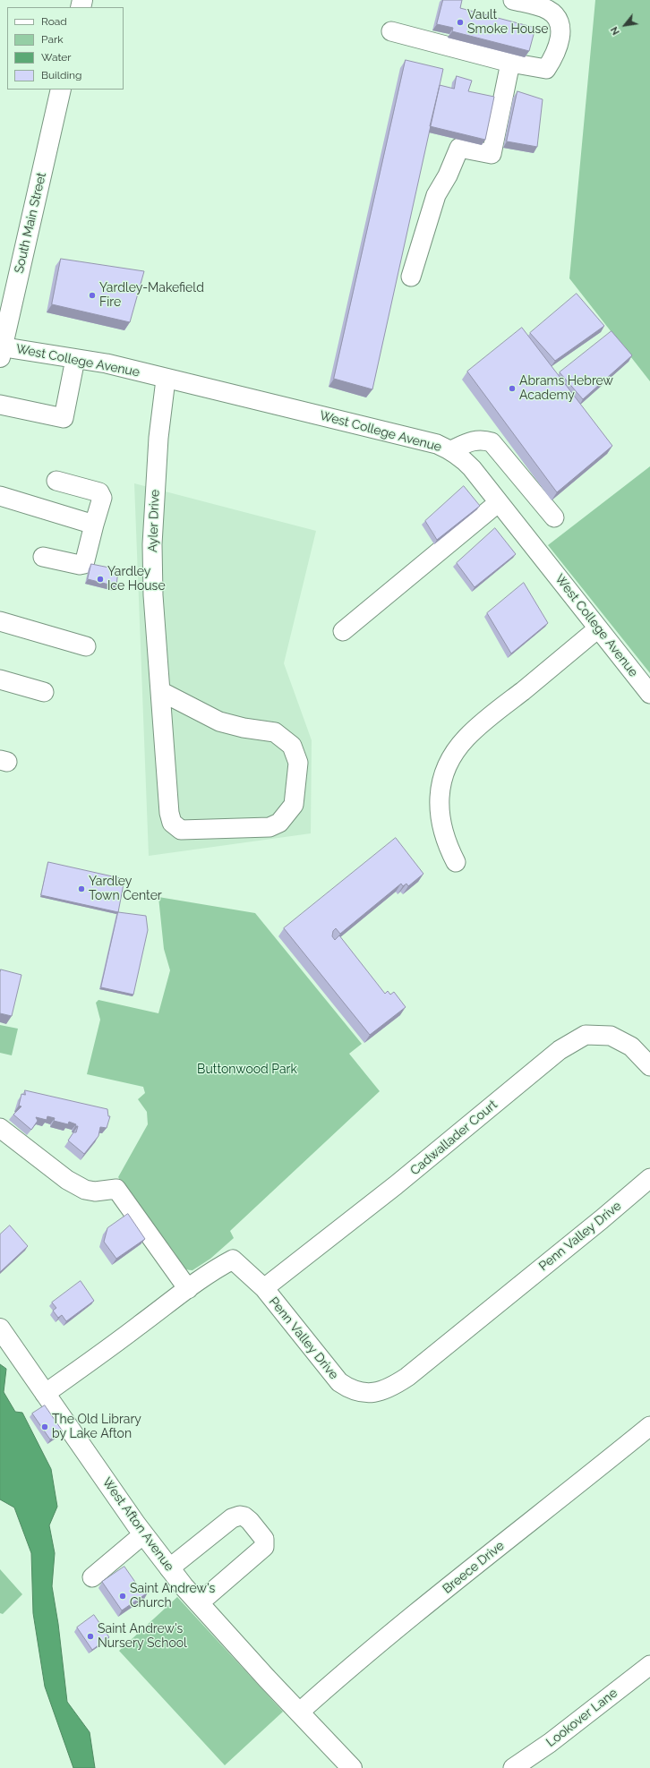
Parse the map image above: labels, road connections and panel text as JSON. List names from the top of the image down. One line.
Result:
{"streets":{"main road":["South Main Street","West Afton Avenue"],"street":["West College Avenue","Ayler Drive","Cadwallader Court","Penn Valley Drive","Breece Drive","Lookover Lane"]},"crossings":[["South Main Street","West College Avenue"],["West College Avenue","Ayler Drive"],["Cadwallader Court","Penn Valley Drive"],["Penn Valley Drive","West Afton Avenue"],["West Afton Avenue","Breece Drive"]],"parks":["Buttonwood Park"],"places":["Vault Smoke House","Yardley-Makefield Fire","Abrams Hebrew Academy","Yardley Ice House","Yardley Town Center","The Old Library by Lake Afton","Saint Andrew's Church","Saint Andrew's Nursery School"],"legend":["Road","Park","Water","Building"],"north":"bottom left"}
